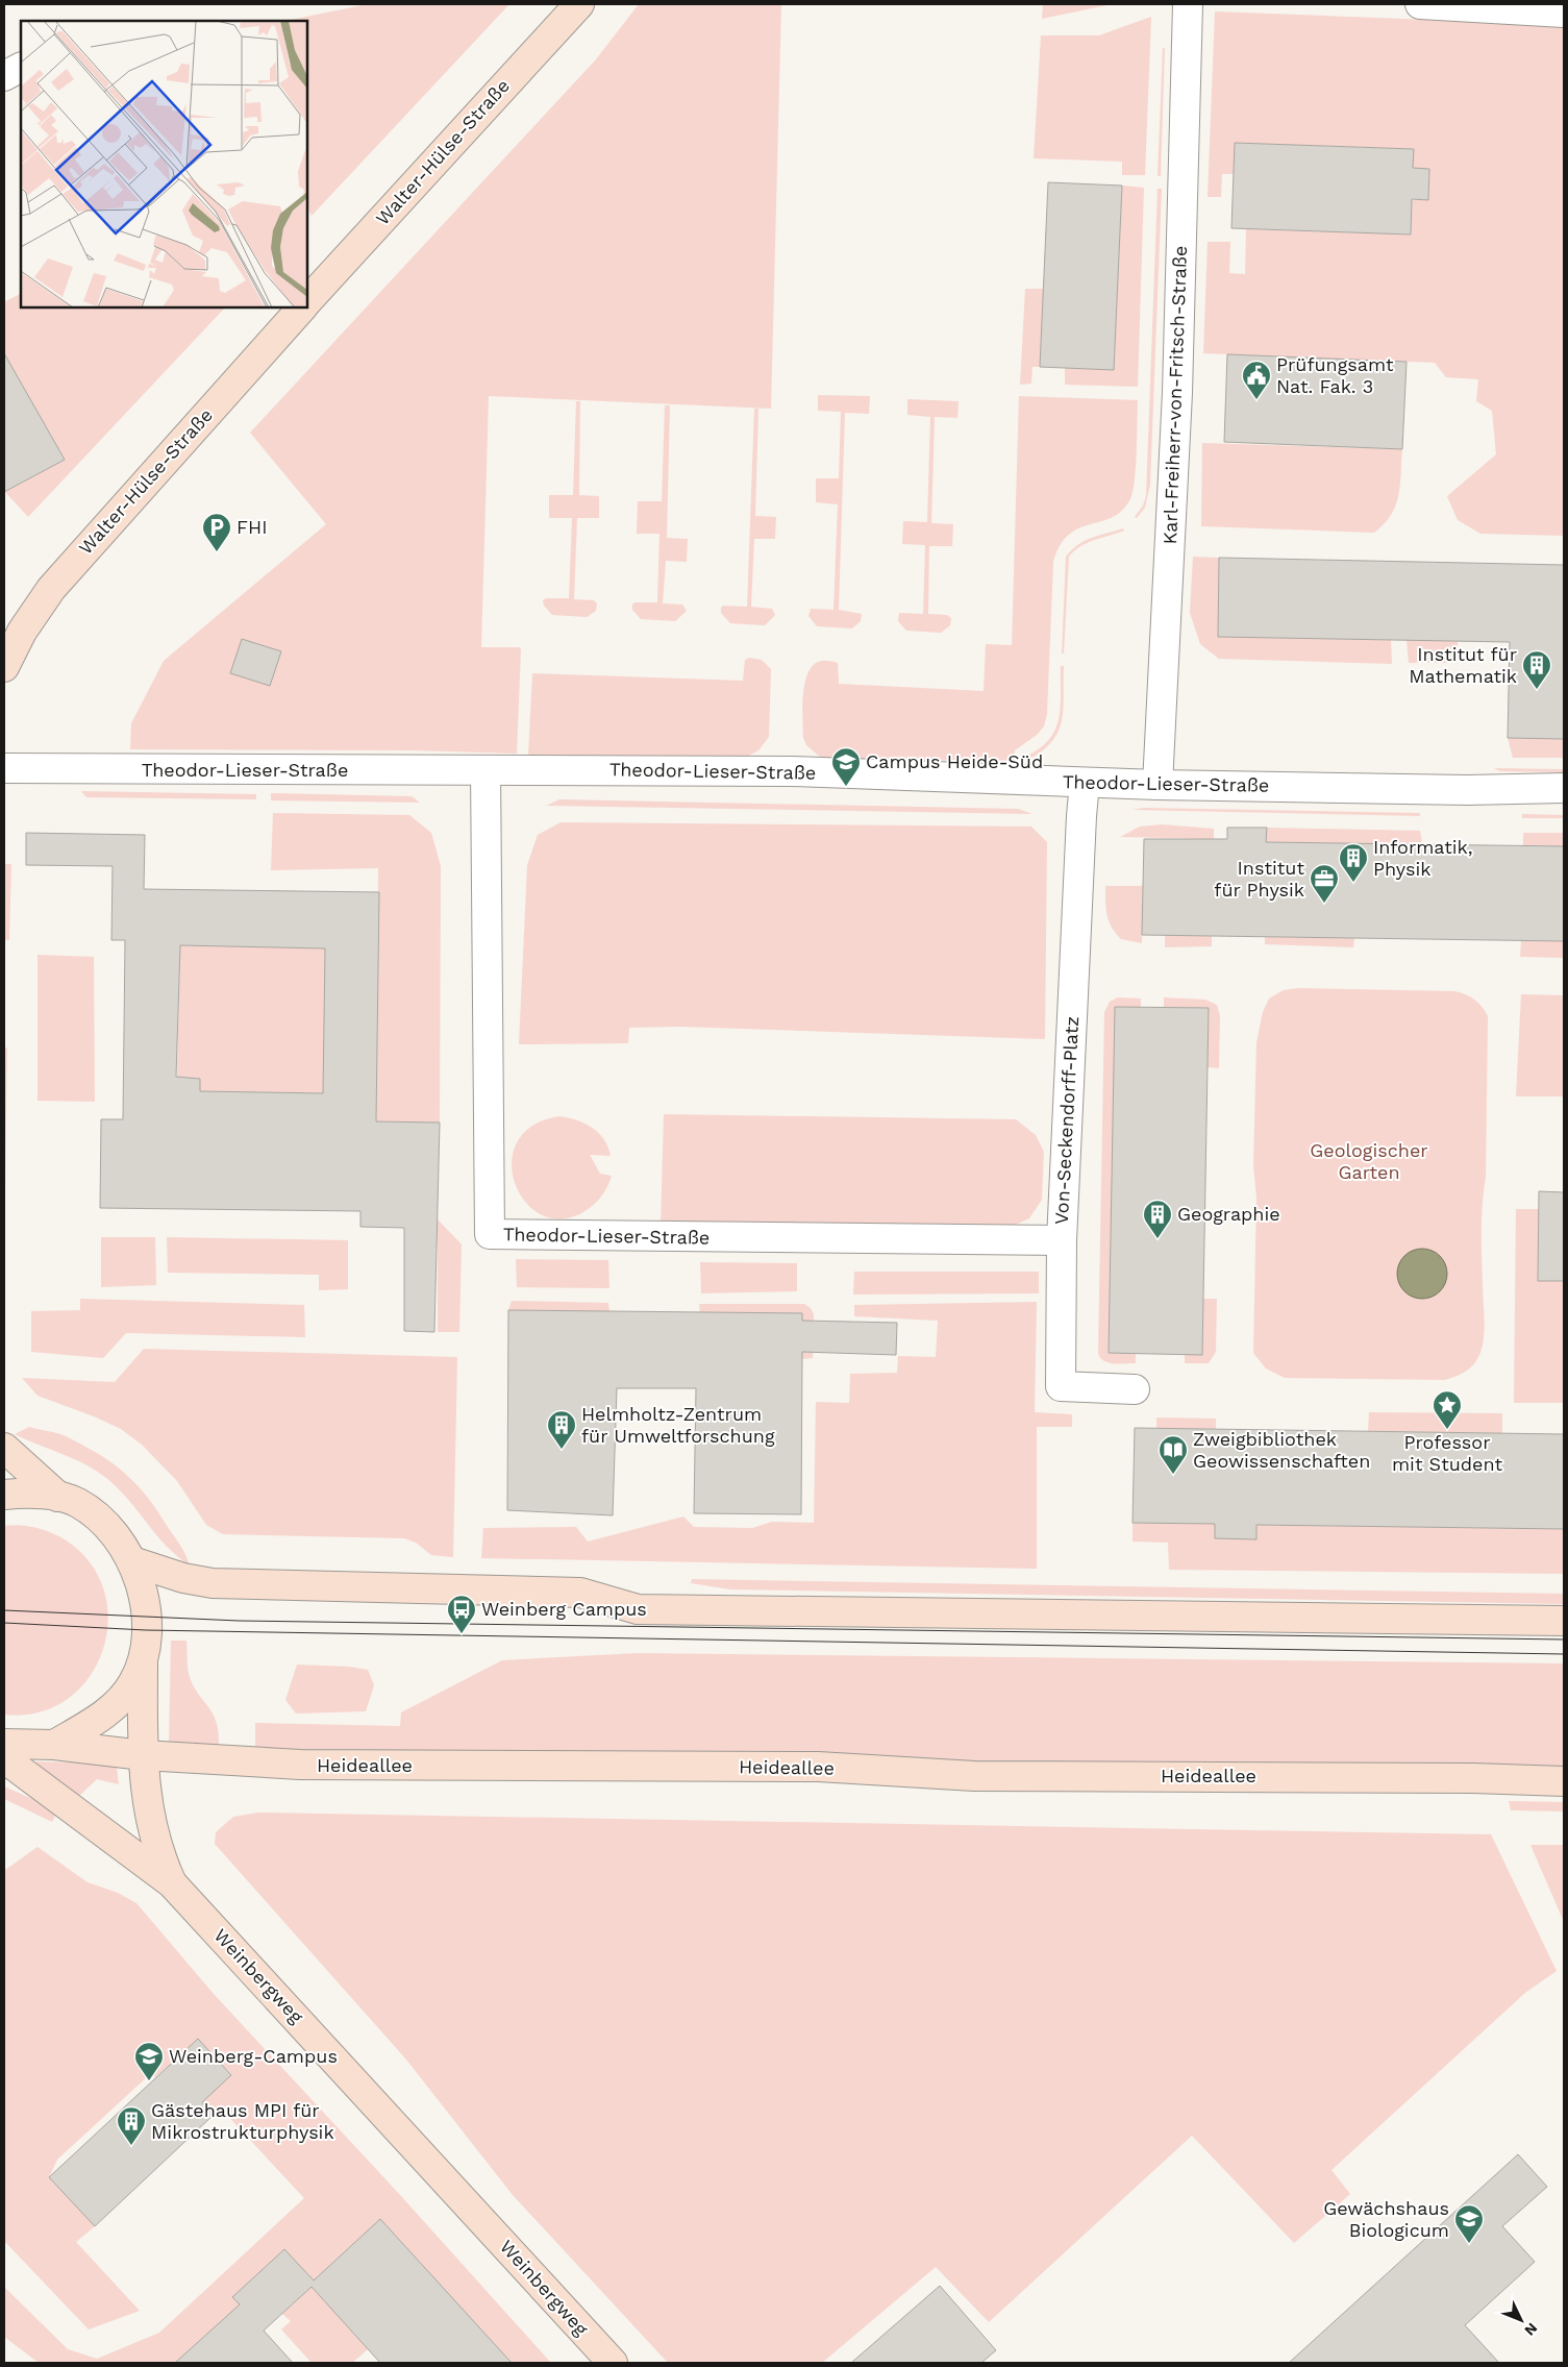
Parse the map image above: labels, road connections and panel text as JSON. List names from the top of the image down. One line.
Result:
{"streets":{"main road":["Walter-Hülse-Straße","Heideallee","Weinbergweg"],"street":["Karl-Freiherr-von-Fritsch-Straße","Theodor-Lieser-Straße","Von-Seckendorff-Platz"]},"crossings":[["Karl-Freiherr-von-Fritsch-Straße","Theodor-Lieser-Straße"],["Theodor-Lieser-Straße","Von-Seckendorff-Platz"]],"parks":["Geologischer Garten"],"places":{"public building":["Prüfungsamt Nat. Fak. 3"],"parking":["FHI"],"building":["Institut für Mathematik","Informatik, Physik","Geographie","Helmholtz-Zentrum für Umweltforschung","Gästehaus MPI für Mikrostrukturphysik"],"school or university":["Campus Heide-Süd","Weinberg-Campus","Gewächshaus Biologicum"],"office":["Institut für Physik"],"place":["Professor mit Student"],"library":["Zweigbibliothek Geowissenschaften"],"bus stop":["Weinberg Campus"]},"north":"bottom right"}
